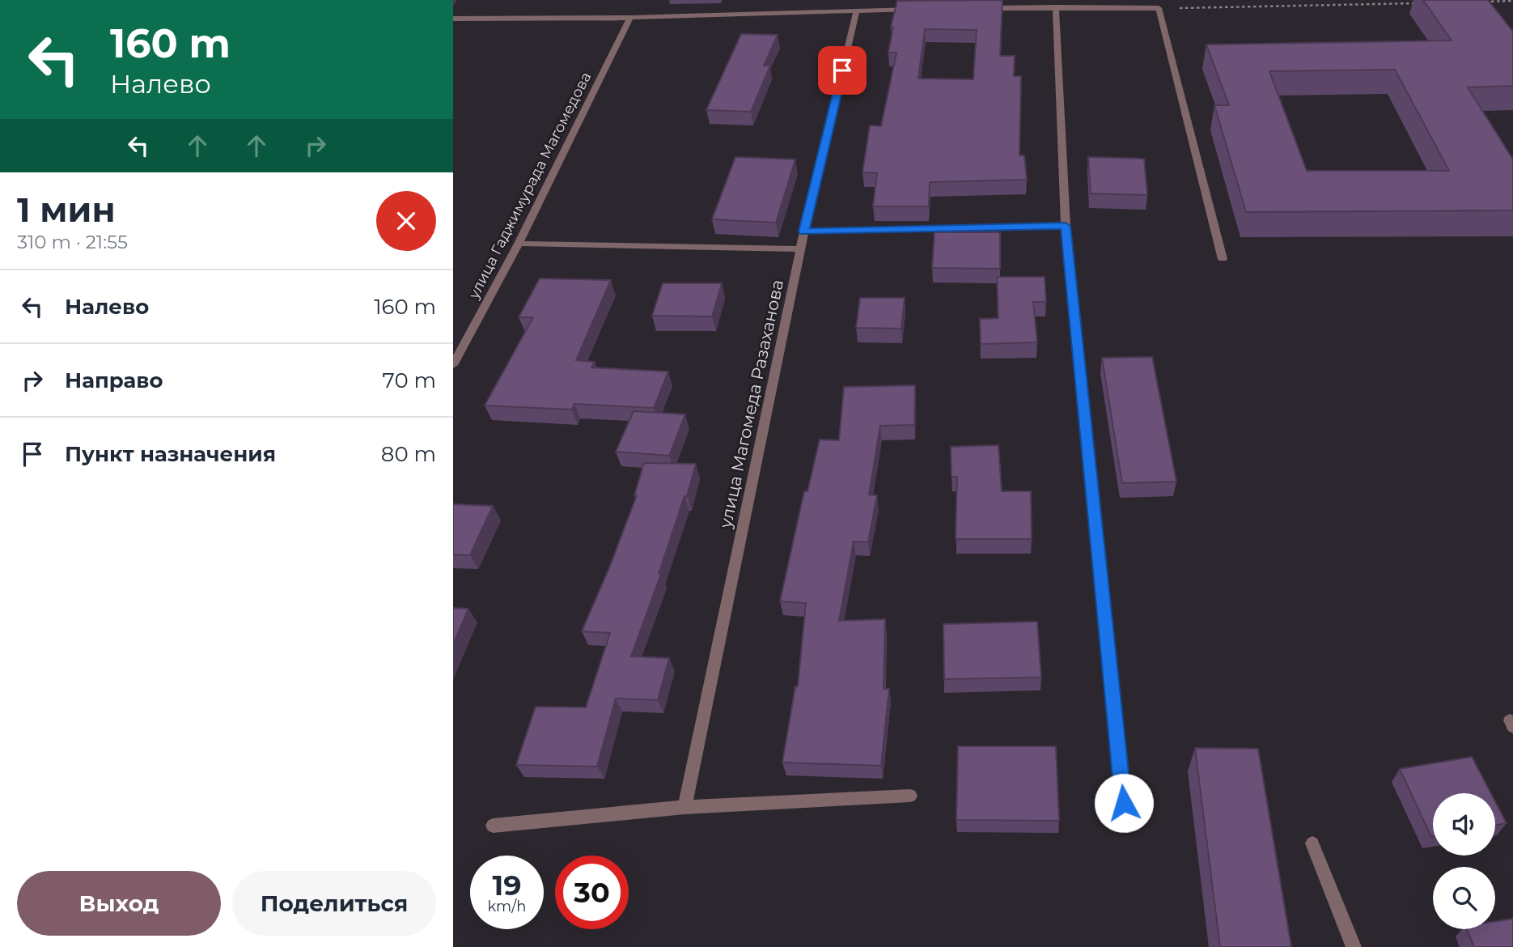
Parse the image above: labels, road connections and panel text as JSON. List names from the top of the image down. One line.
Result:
{"streets":{"street":["улица Гаджимурада Магомедова","улица Магомеда Разаханова"]},"page":{"turn":["160 m","Налево"],"heading":["1 мин","310 m · 21:55"],"list":[{"name":"Налево","value":"160 m"},{"name":"Направо","value":"70 m"},{"name":"Пункт назначения","value":"80 m"}],"speed":"19 km/h","limit":"30","buttons":["Выход","Поделиться"]}}
